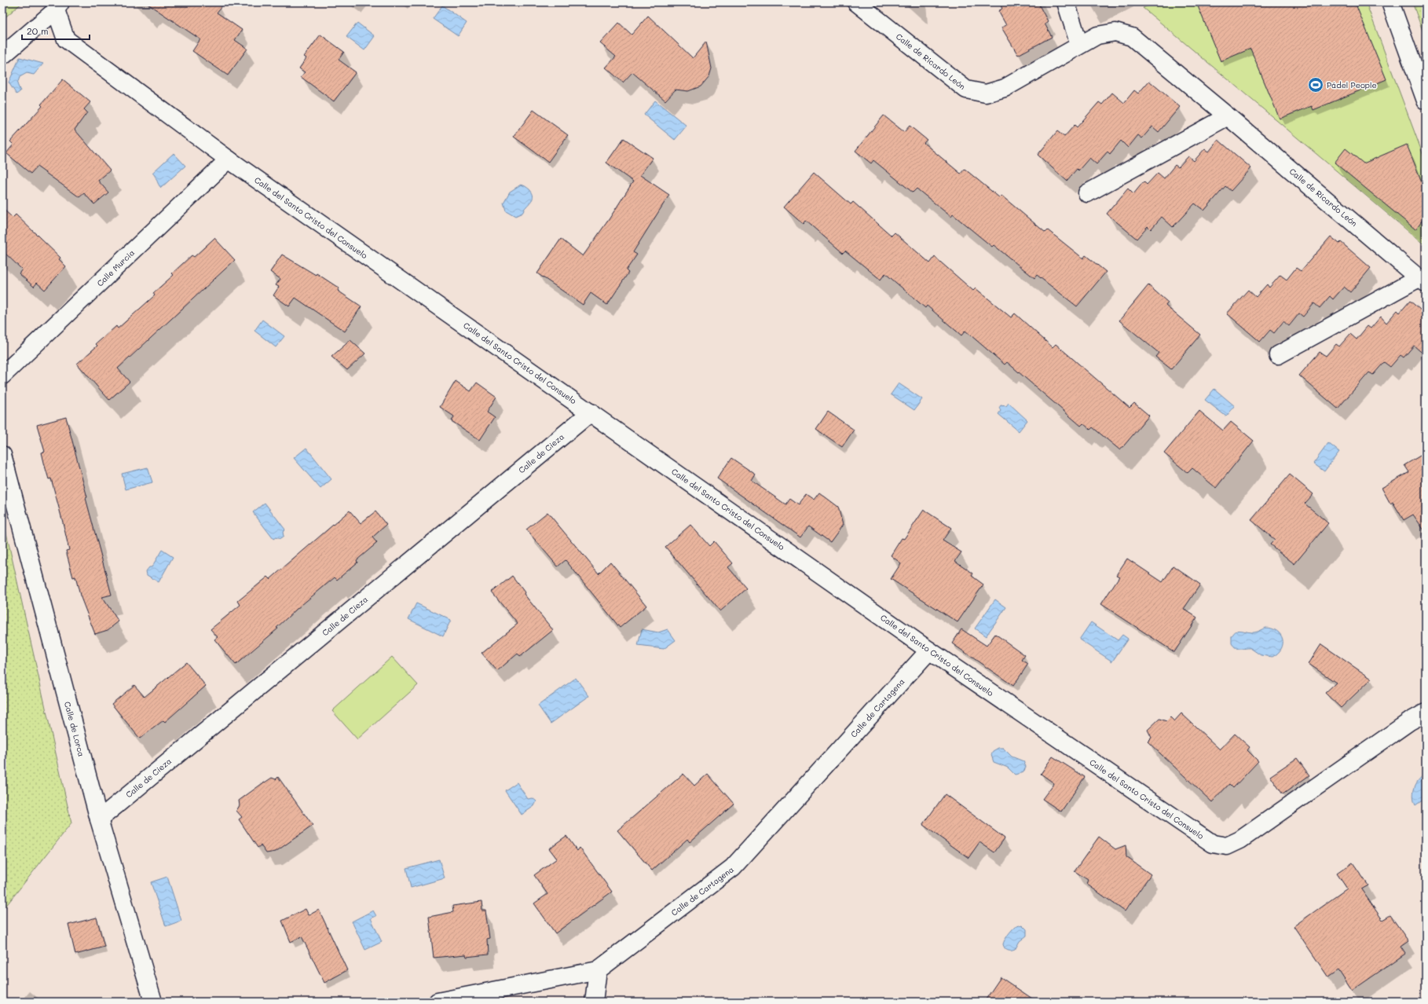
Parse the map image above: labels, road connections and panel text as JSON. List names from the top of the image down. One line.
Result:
{"streets":{"street":["Calle de Ricardo León","Calle del Santo Cristo del Consuelo","Calle Murcia","Calle de Cieza","Calle de Cartagena","Calle de Lorca"]},"crossings":[["Calle del Santo Cristo del Consuelo","Calle Murcia"],["Calle del Santo Cristo del Consuelo","Calle de Cieza"],["Calle del Santo Cristo del Consuelo","Calle de Cartagena"],["Calle de Cieza","Calle de Lorca"]],"places":{"sports":["Pádel People"]},"scale_bar":"20 m"}
